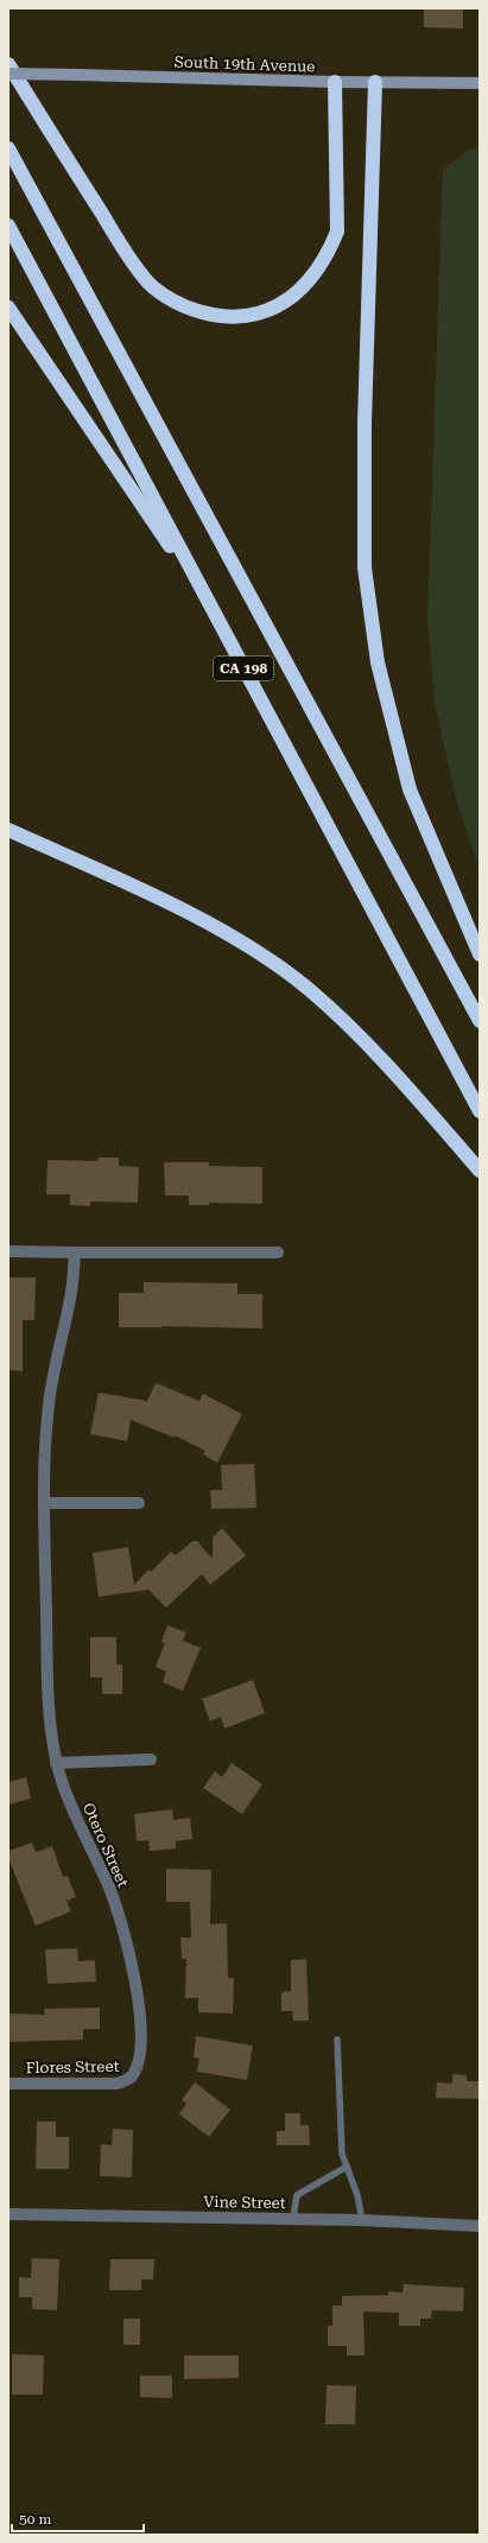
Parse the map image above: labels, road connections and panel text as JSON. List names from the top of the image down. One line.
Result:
{"streets":{"highway":["CA 198"],"main road":["South 19th Avenue"],"street":["Otero Street","Flores Street","Vine Street"]},"crossings":[["Otero Street","Flores Street"]],"scale_bar":"50 m"}
